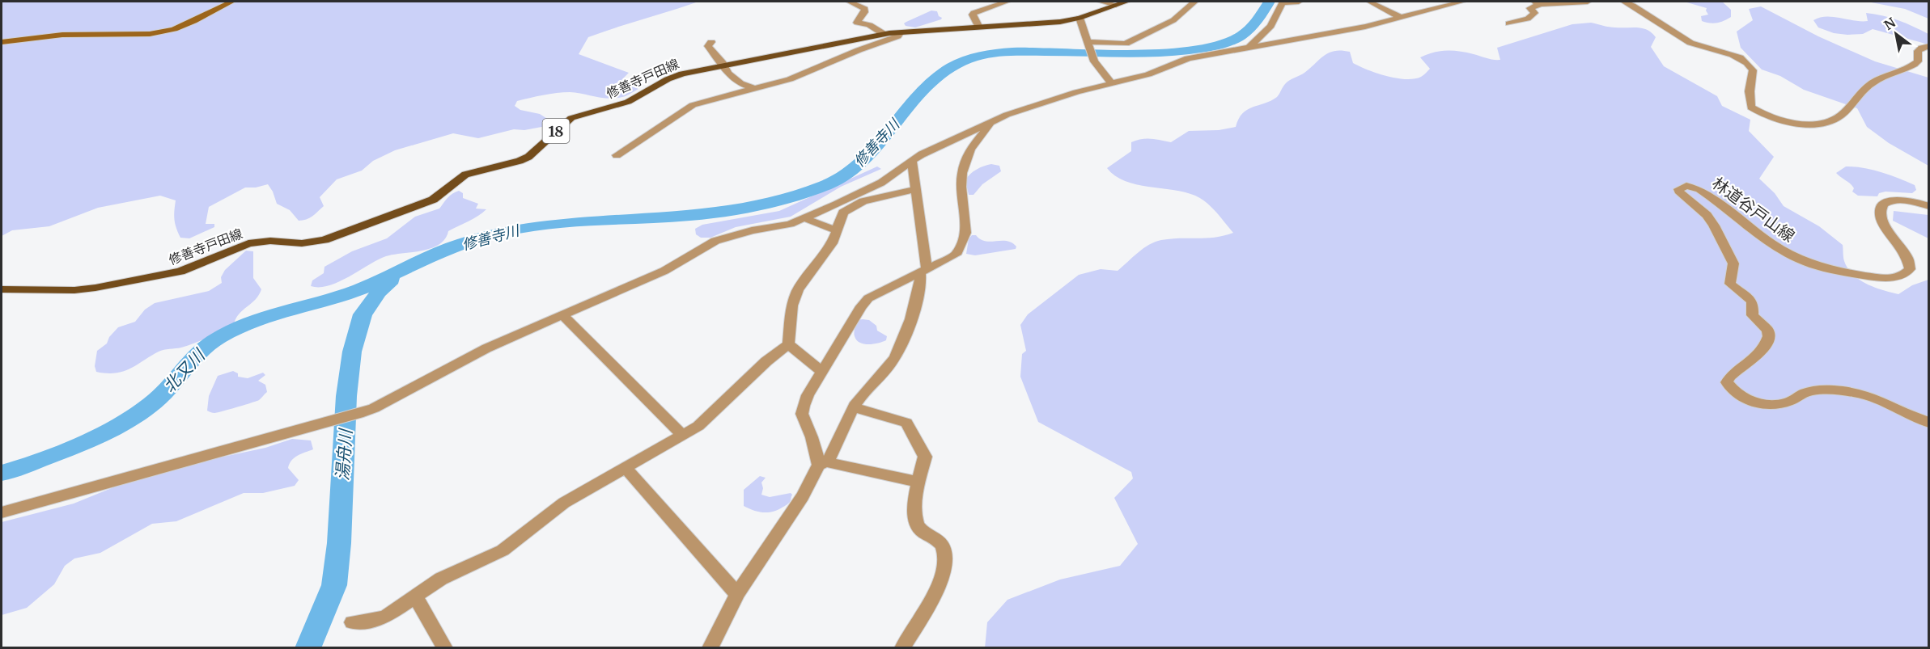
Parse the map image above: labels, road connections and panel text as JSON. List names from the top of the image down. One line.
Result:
{"streets":{"main road":["修善寺戸田線","18"],"street":["林道谷戸山線"]},"water":["修善寺川","北又川","湯舟川"],"north":"top left"}
